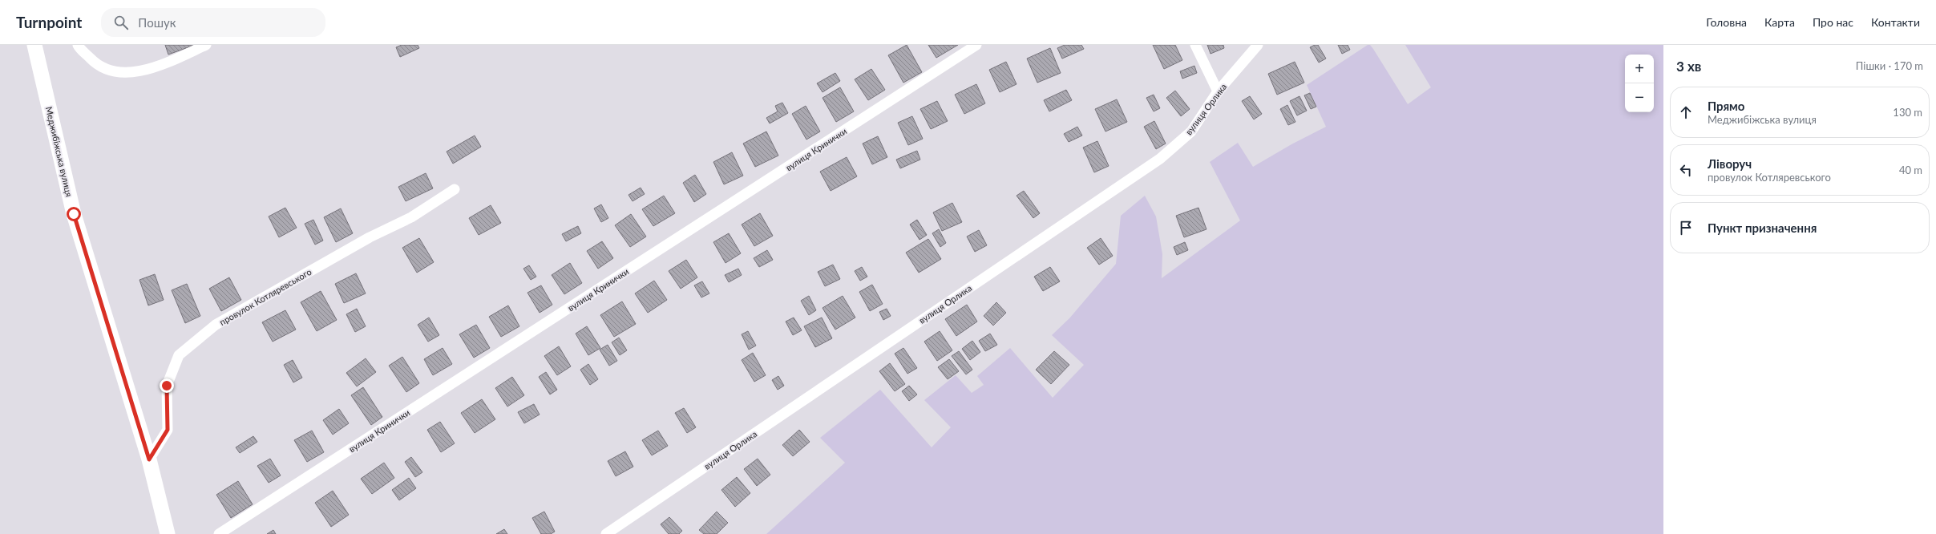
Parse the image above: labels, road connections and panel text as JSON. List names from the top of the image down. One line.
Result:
{"streets":{"main road":["Меджибіжська вулиця"],"street":["вулиця Орлика","вулиця Кринички","провулок Котляревського"]},"crossings":[["Меджибіжська вулиця","провулок Котляревського"]],"page":{"header":"Turnpoint","search":"Пошук","nav":["Головна","Карта","Про нас","Контакти"],"heading":["3 хв","Пішки · 170 m"],"map_buttons":["+","−"],"list":[["Прямо","Меджибіжська вулиця","130 m"],["Ліворуч","провулок Котляревського","40 m"],"Пункт призначення"]}}
